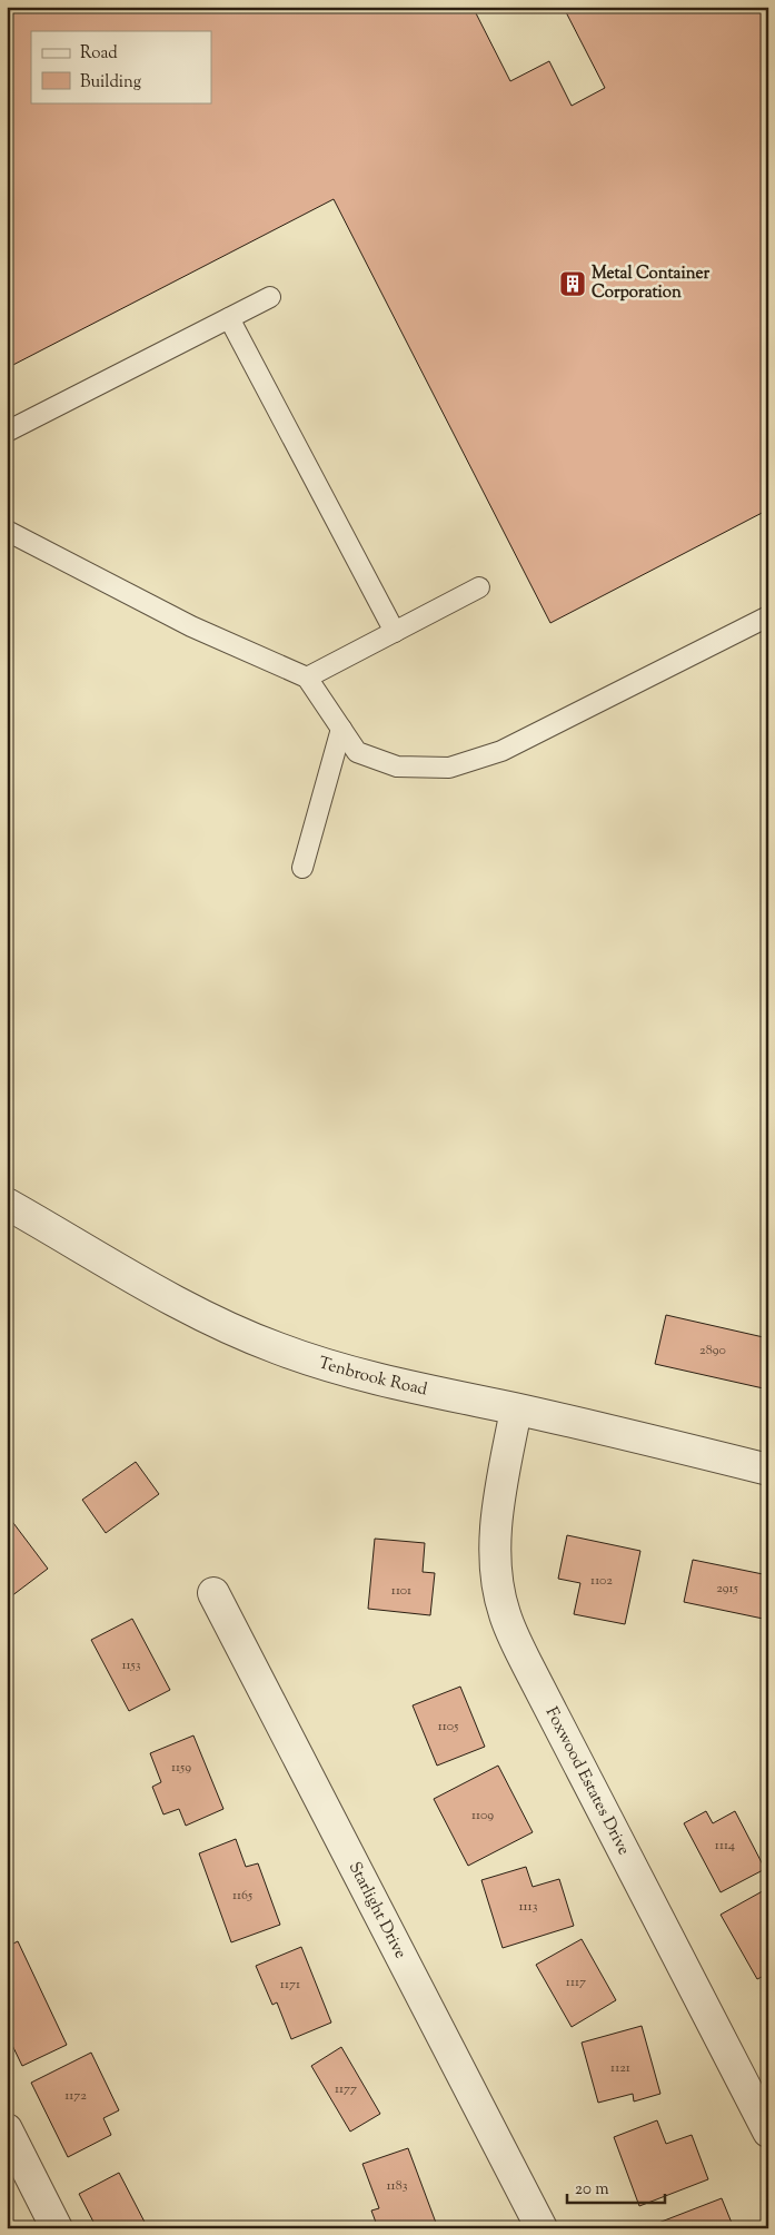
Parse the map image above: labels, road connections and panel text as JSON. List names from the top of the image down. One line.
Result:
{"streets":{"street":["Tenbrook Road","Foxwood Estates Drive","Starlight Drive"]},"crossings":[["Tenbrook Road","Foxwood Estates Drive"]],"places":{"building":["Metal Container Corporation"]},"house_numbers":["2890","1102","2915","1101","1153","1105","1159","1109","1114","1165","1113","1117","1171","1121","1177","1172","1183"],"legend":["Road","Building"],"scale_bar":"20 m"}
